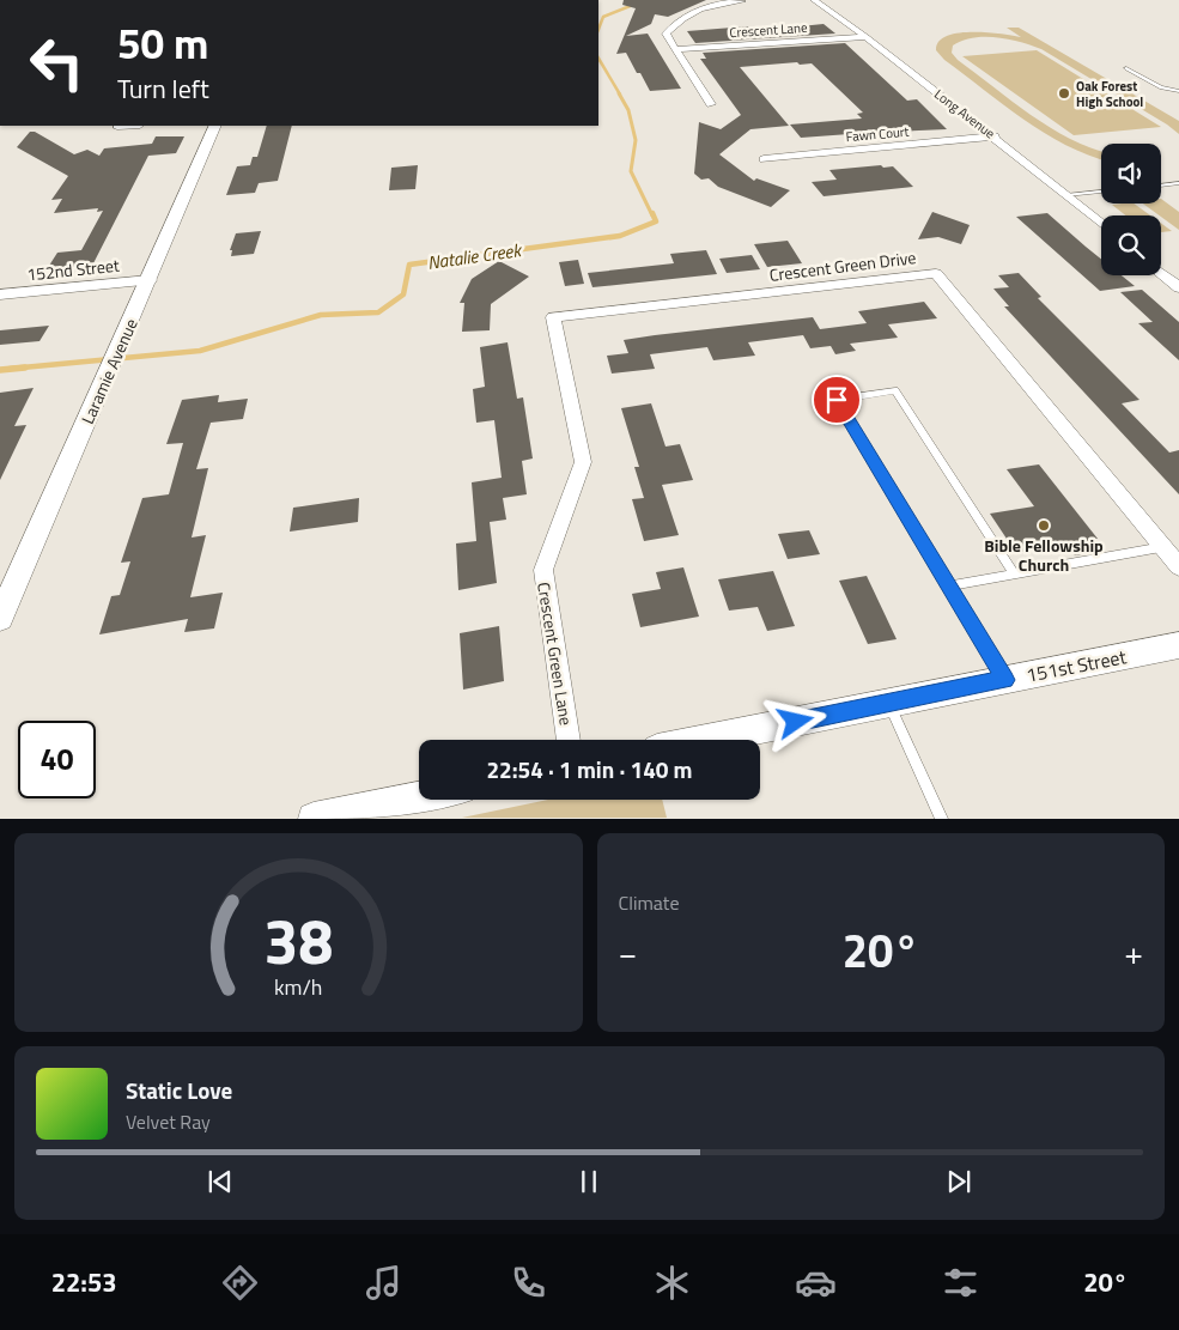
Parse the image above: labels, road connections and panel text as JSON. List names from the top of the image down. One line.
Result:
{"streets":{"street":["Crescent Lane","Long Avenue","Fawn Court","Crescent Green Drive","152nd Street","Laramie Avenue","Crescent Green Lane","151st Street"]},"crossings":[["Crescent Lane","Long Avenue"],["Long Avenue","Fawn Court"],["Crescent Green Drive","Crescent Green Lane"],["152nd Street","Laramie Avenue"]],"water":["Natalie Creek"],"places":["Oak Forest High School","Bible Fellowship Church"],"page":{"turn":["50 m","Turn left"],"limit":"40","trip":"22:54 · 1 min · 140 m","tile":"Climate","heat":["−","20°","+"],"song":["Static Love","Velvet Ray"],"tabs":["22:53","20°"],"gauge":["38","km/h"]}}
